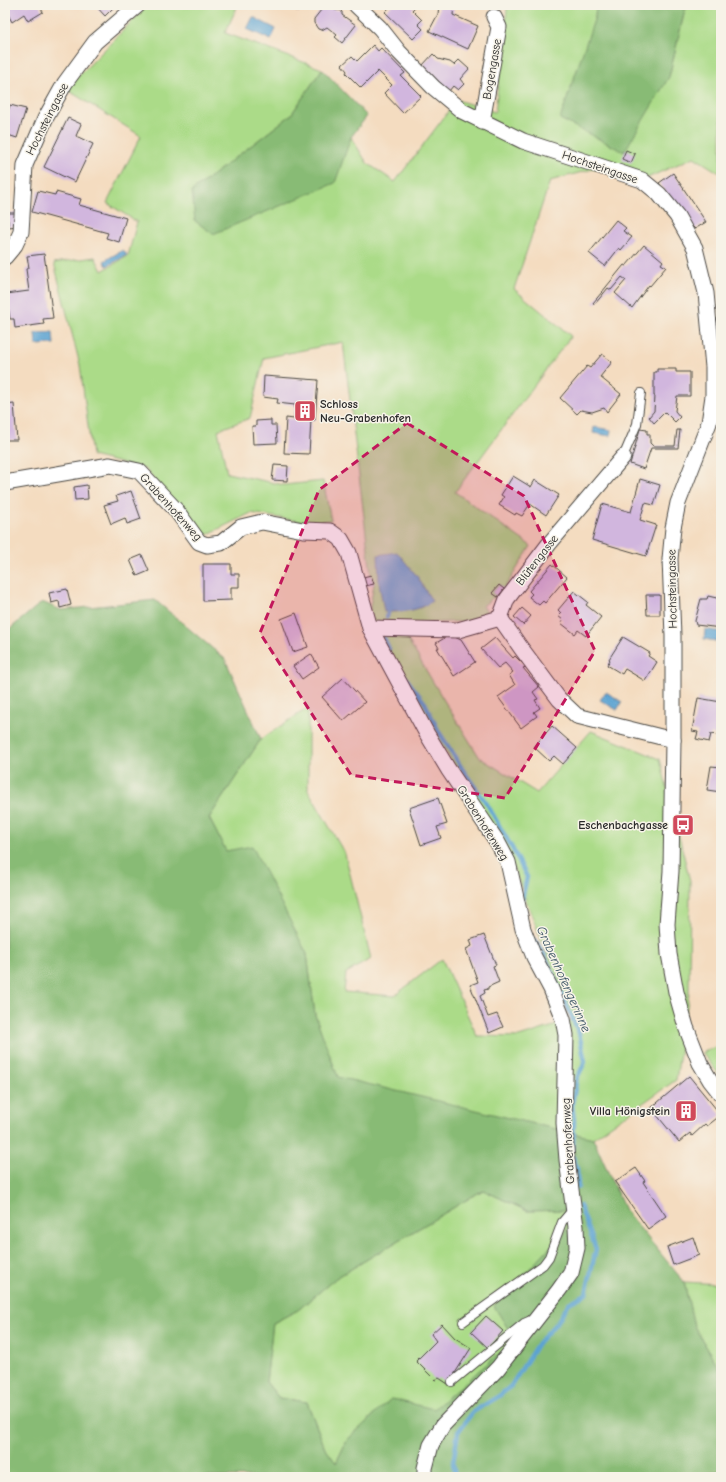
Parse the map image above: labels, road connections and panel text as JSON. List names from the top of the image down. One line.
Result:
{"streets":{"street":["Bogengasse","Hochsteingasse","Grabenhofenweg","Blütengasse"]},"crossings":[["Bogengasse","Hochsteingasse"]],"water":["Grabenhofengerinne"],"places":{"building":["Schloss Neu-Grabenhofen","Villa Hönigstein"],"bus stop":["Eschenbachgasse"]}}
